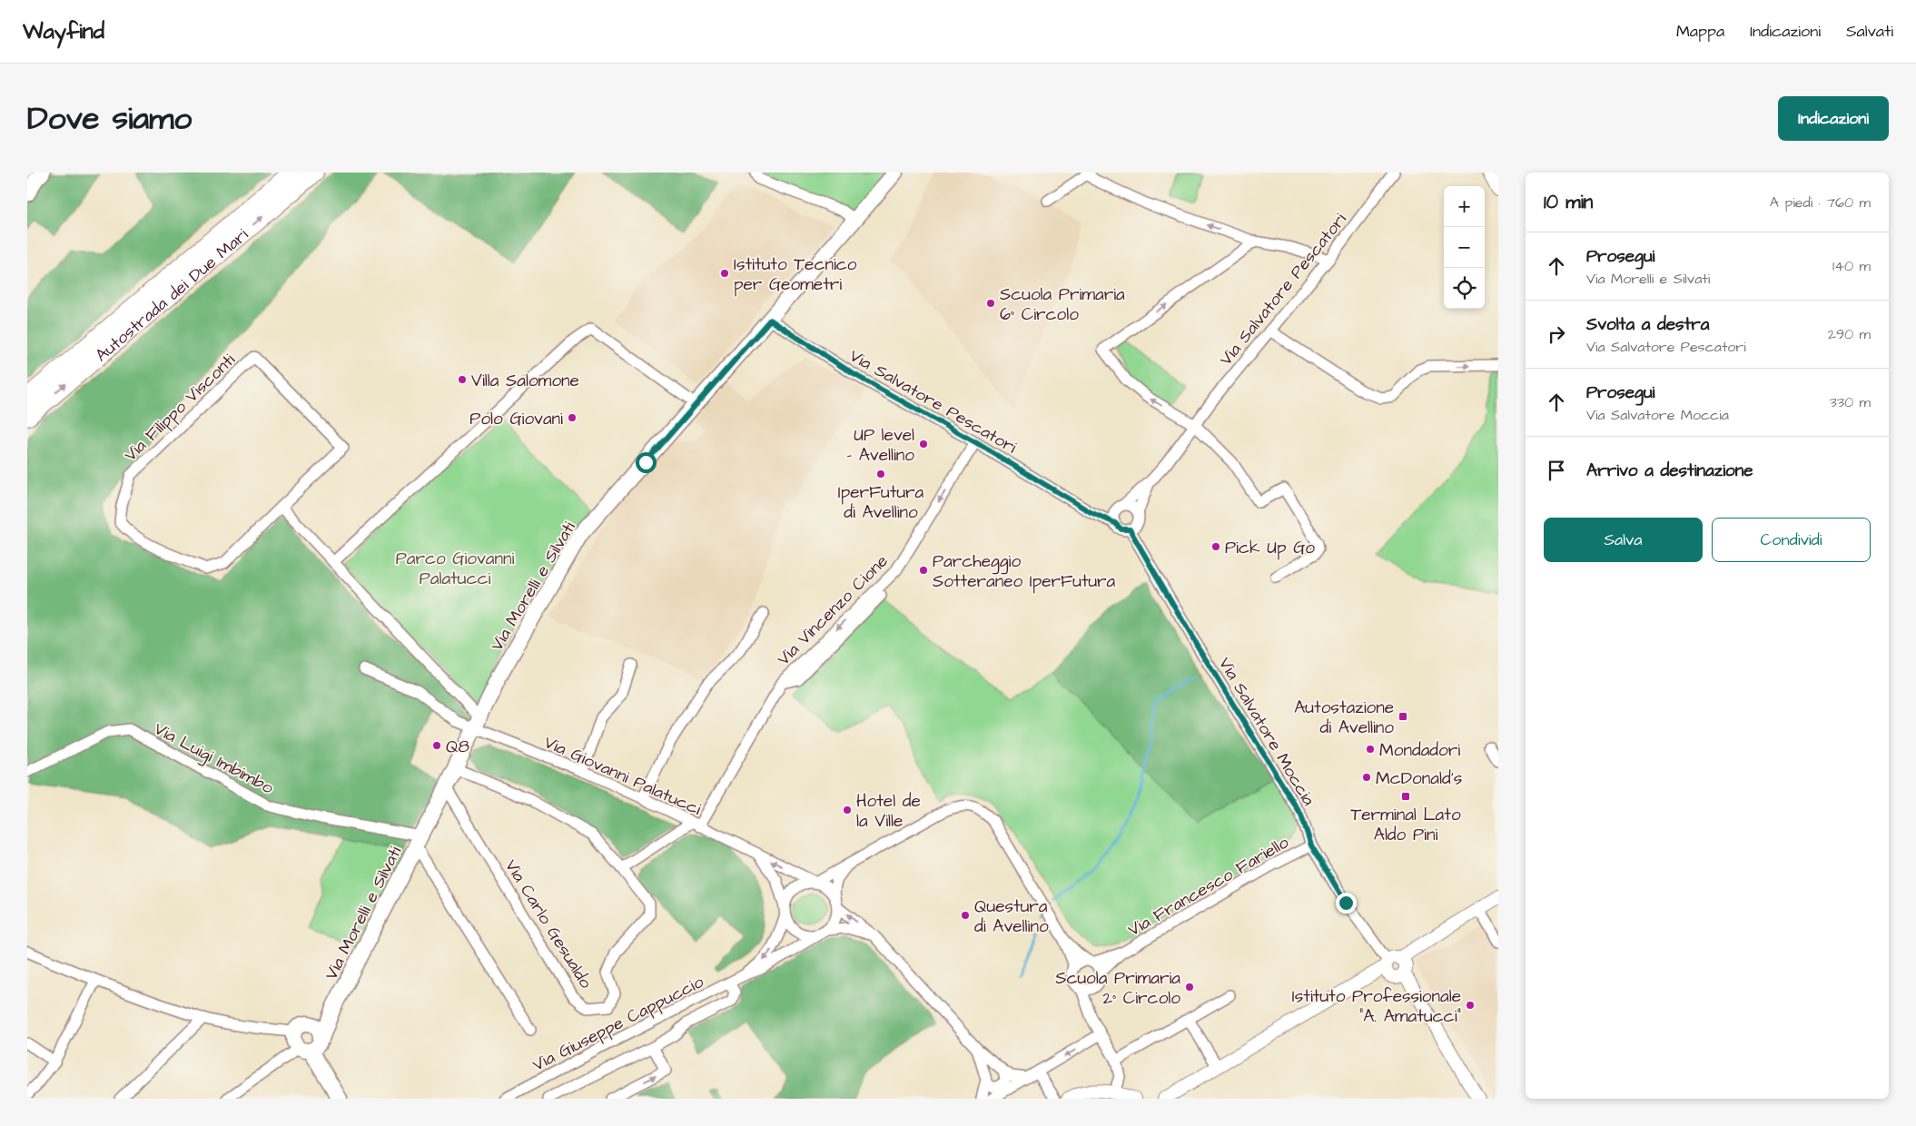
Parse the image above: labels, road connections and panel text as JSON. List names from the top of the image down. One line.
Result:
{"streets":{"highway":["Autostrada dei Due Mari"],"main road":["Via Morelli e Silvati"],"street":["Via Salvatore Pescatori","Via Filippo Visconti","Via Vincenzo Cione","Via Salvatore Moccia","Via Luigi Imbimbo","Via Giovanni Palatucci","Via Francesco Fariello","Via Carlo Gesualdo","Via Giuseppe Cappuccio"]},"crossings":[["Via Salvatore Pescatori","Via Morelli e Silvati"],["Via Salvatore Pescatori","Via Vincenzo Cione"],["Via Salvatore Pescatori","Via Salvatore Moccia"],["Via Morelli e Silvati","Via Luigi Imbimbo"],["Via Morelli e Silvati","Via Giovanni Palatucci"],["Via Morelli e Silvati","Via Carlo Gesualdo"],["Via Vincenzo Cione","Via Giovanni Palatucci"],["Via Salvatore Moccia","Via Francesco Fariello"],["Via Giovanni Palatucci","Via Giuseppe Cappuccio"]],"parks":["Parco Giovanni Palatucci"],"places":{"other":["Istituto Tecnico per Geometri","Scuola Primaria 6° Circolo","Villa Salomone","Polo Giovani","UP level - Avellino","IperFutura di Avellino","Pick Up Go","Parcheggio Sotteraneo IperFutura","Q8","Mondadori","McDonald's","Hotel de la Ville","Questura di Avellino","Scuola Primaria 2° Circolo","Istituto Professionale \"A. Amatucci\""],"transit":["Autostazione di Avellino","Terminal Lato Aldo Pini"]},"page":{"header":"Wayfind","nav":["Mappa","Indicazioni","Salvati"],"title":"Dove siamo","buttons":["Indicazioni",["Salva","Condividi"]],"heading":["10 min","A piedi · 760 m"],"map_buttons":["+","−"],"list":[["Prosegui","Via Morelli e Silvati","140 m"],["Svolta a destra","Via Salvatore Pescatori","290 m"],["Prosegui","Via Salvatore Moccia","330 m"],"Arrivo a destinazione"]}}
